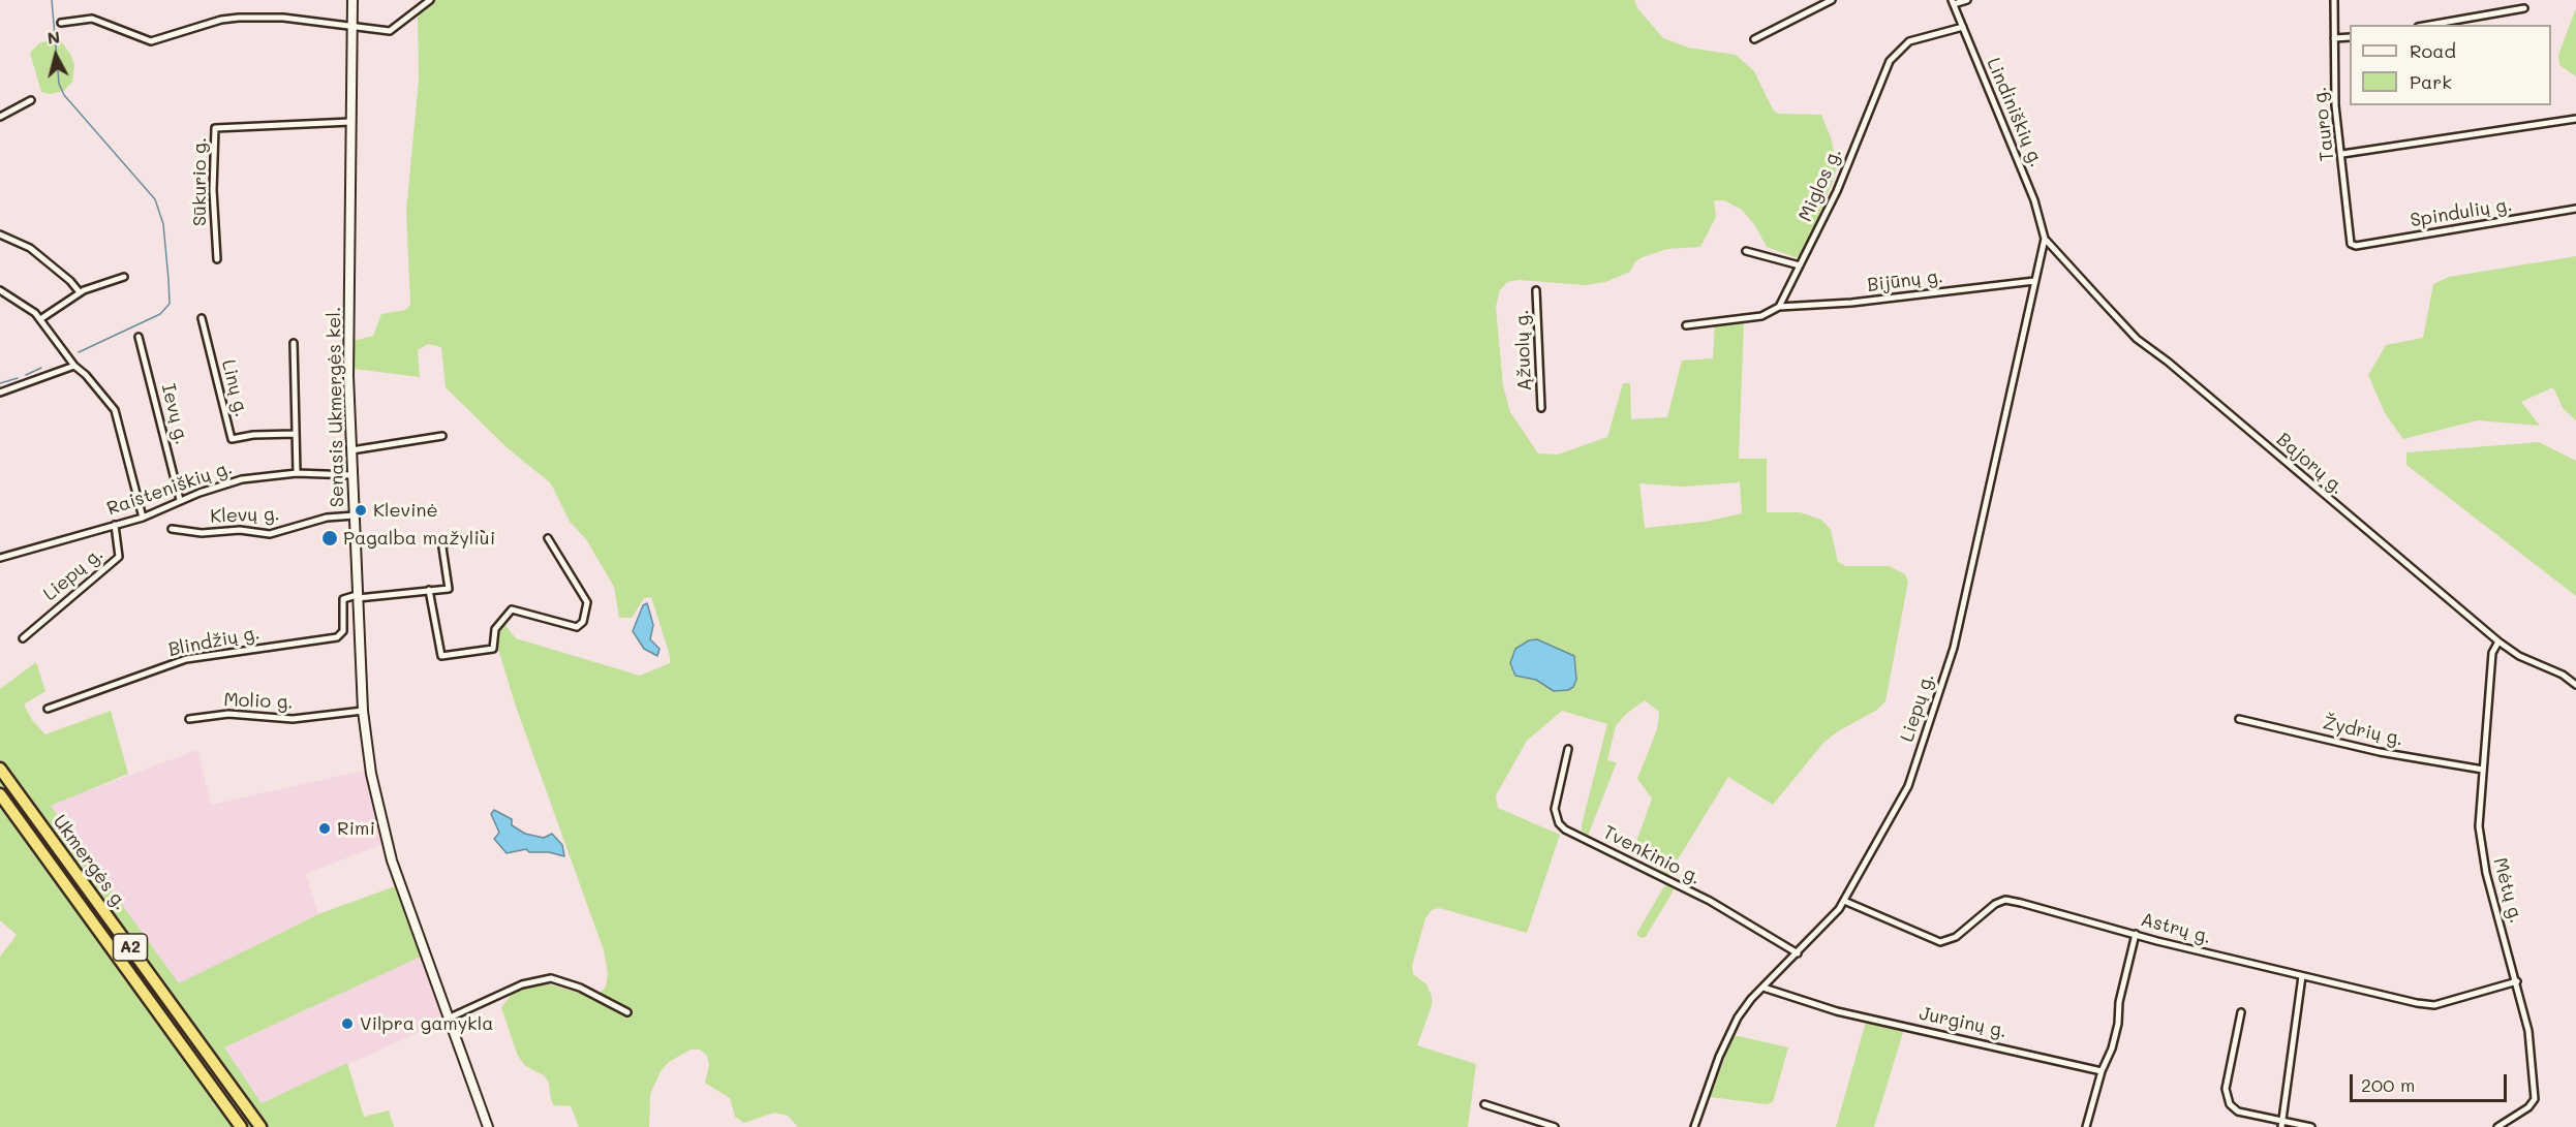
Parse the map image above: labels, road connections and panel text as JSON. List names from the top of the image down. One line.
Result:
{"streets":{"highway":["Ukmergės g.","A2"],"main road":["Senasis Ukmergės kel."],"street":["Lindiniškių g.","Tauro g.","Sūkurio g.","Miglos g.","Spindulių g.","Bijūnų g.","Ąžuolų g.","Linų g.","Ievų g.","Bajorų g.","Raisteniškių g.","Klevų g.","Liepų g.","Blindžių g.","Molio g.","Žydrių g.","Tvenkinio g.","Mėtų g.","Astrų g.","Jurginų g."]},"crossings":[["Lindiniškių g.","Miglos g."],["Lindiniškių g.","Bajorų g."],["Lindiniškių g.","Liepų g."],["Tauro g.","Spindulių g."],["Sūkurio g.","Senasis Ukmergės kel."],["Miglos g.","Bijūnų g."],["Bijūnų g.","Liepų g."],["Senasis Ukmergės kel.","Raisteniškių g."],["Senasis Ukmergės kel.","Klevų g."],["Senasis Ukmergės kel.","Blindžių g."],["Senasis Ukmergės kel.","Molio g."],["Ievų g.","Raisteniškių g."],["Bajorų g.","Liepų g."],["Bajorų g.","Mėtų g."],["Raisteniškių g.","Liepų g."],["Liepų g.","Tvenkinio g."],["Liepų g.","Astrų g."],["Liepų g.","Jurginų g."],["Žydrių g.","Mėtų g."],["Mėtų g.","Astrų g."]],"places":["Klevinė","Pagalba mažyliui","Rimi","Vilpra gamykla"],"legend":["Road","Park"],"scale_bar":"200 m","north":"top"}
